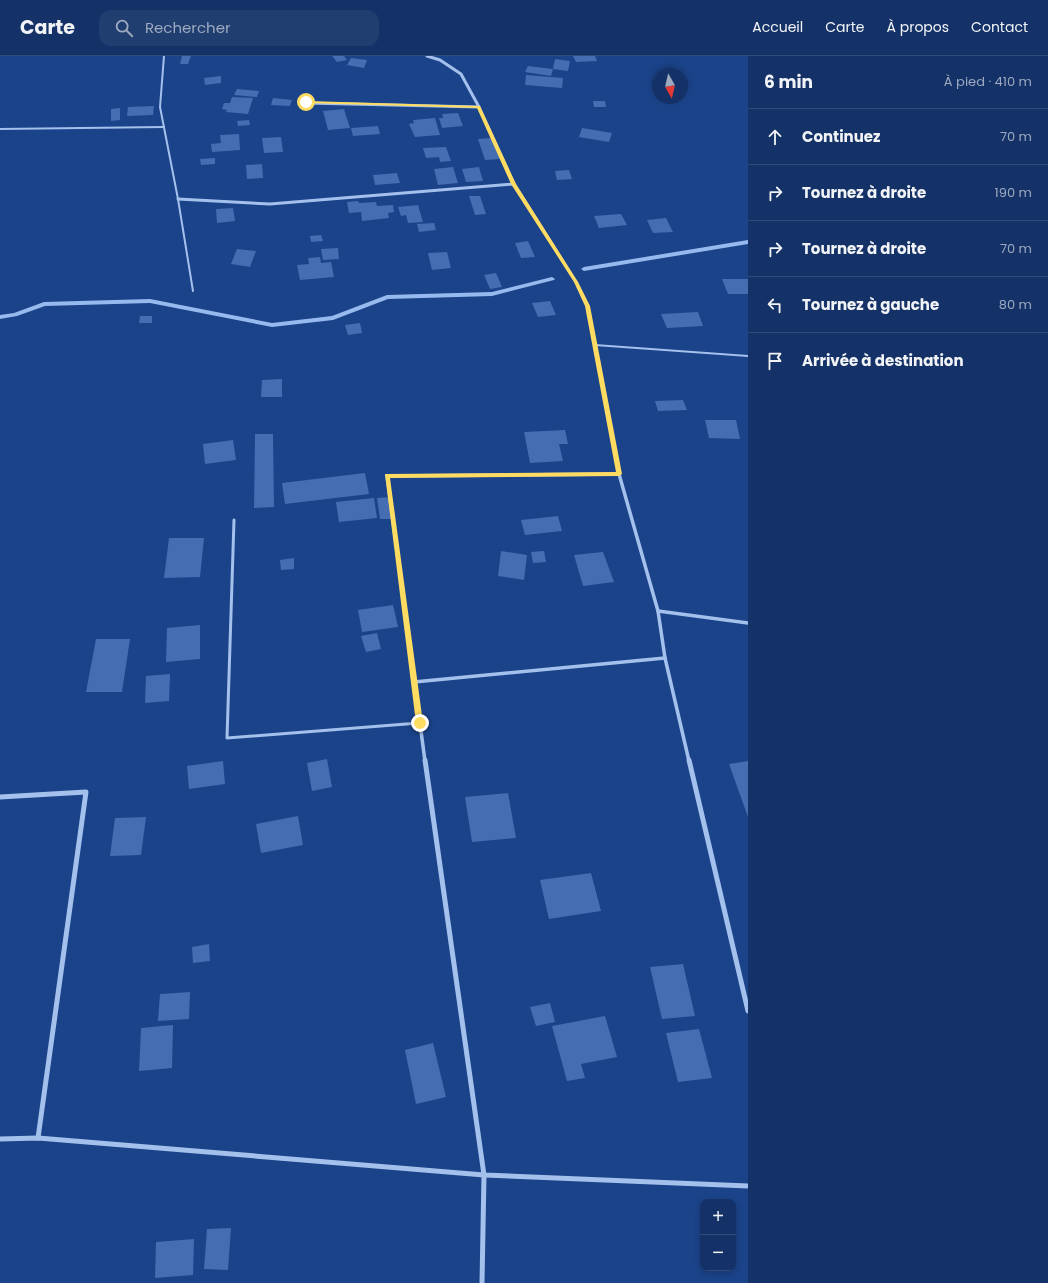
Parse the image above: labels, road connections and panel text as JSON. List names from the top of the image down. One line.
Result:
{"north":"bottom","page":{"header":"Carte","search":"Rechercher","nav":["Accueil","Carte","À propos","Contact"],"heading":["6 min","À pied · 410 m"],"list":[["Continuez","70 m"],["Tournez à droite","190 m"],["Tournez à droite","70 m"],["Tournez à gauche","80 m"],"Arrivée à destination"],"map_buttons":["+","−"]}}
